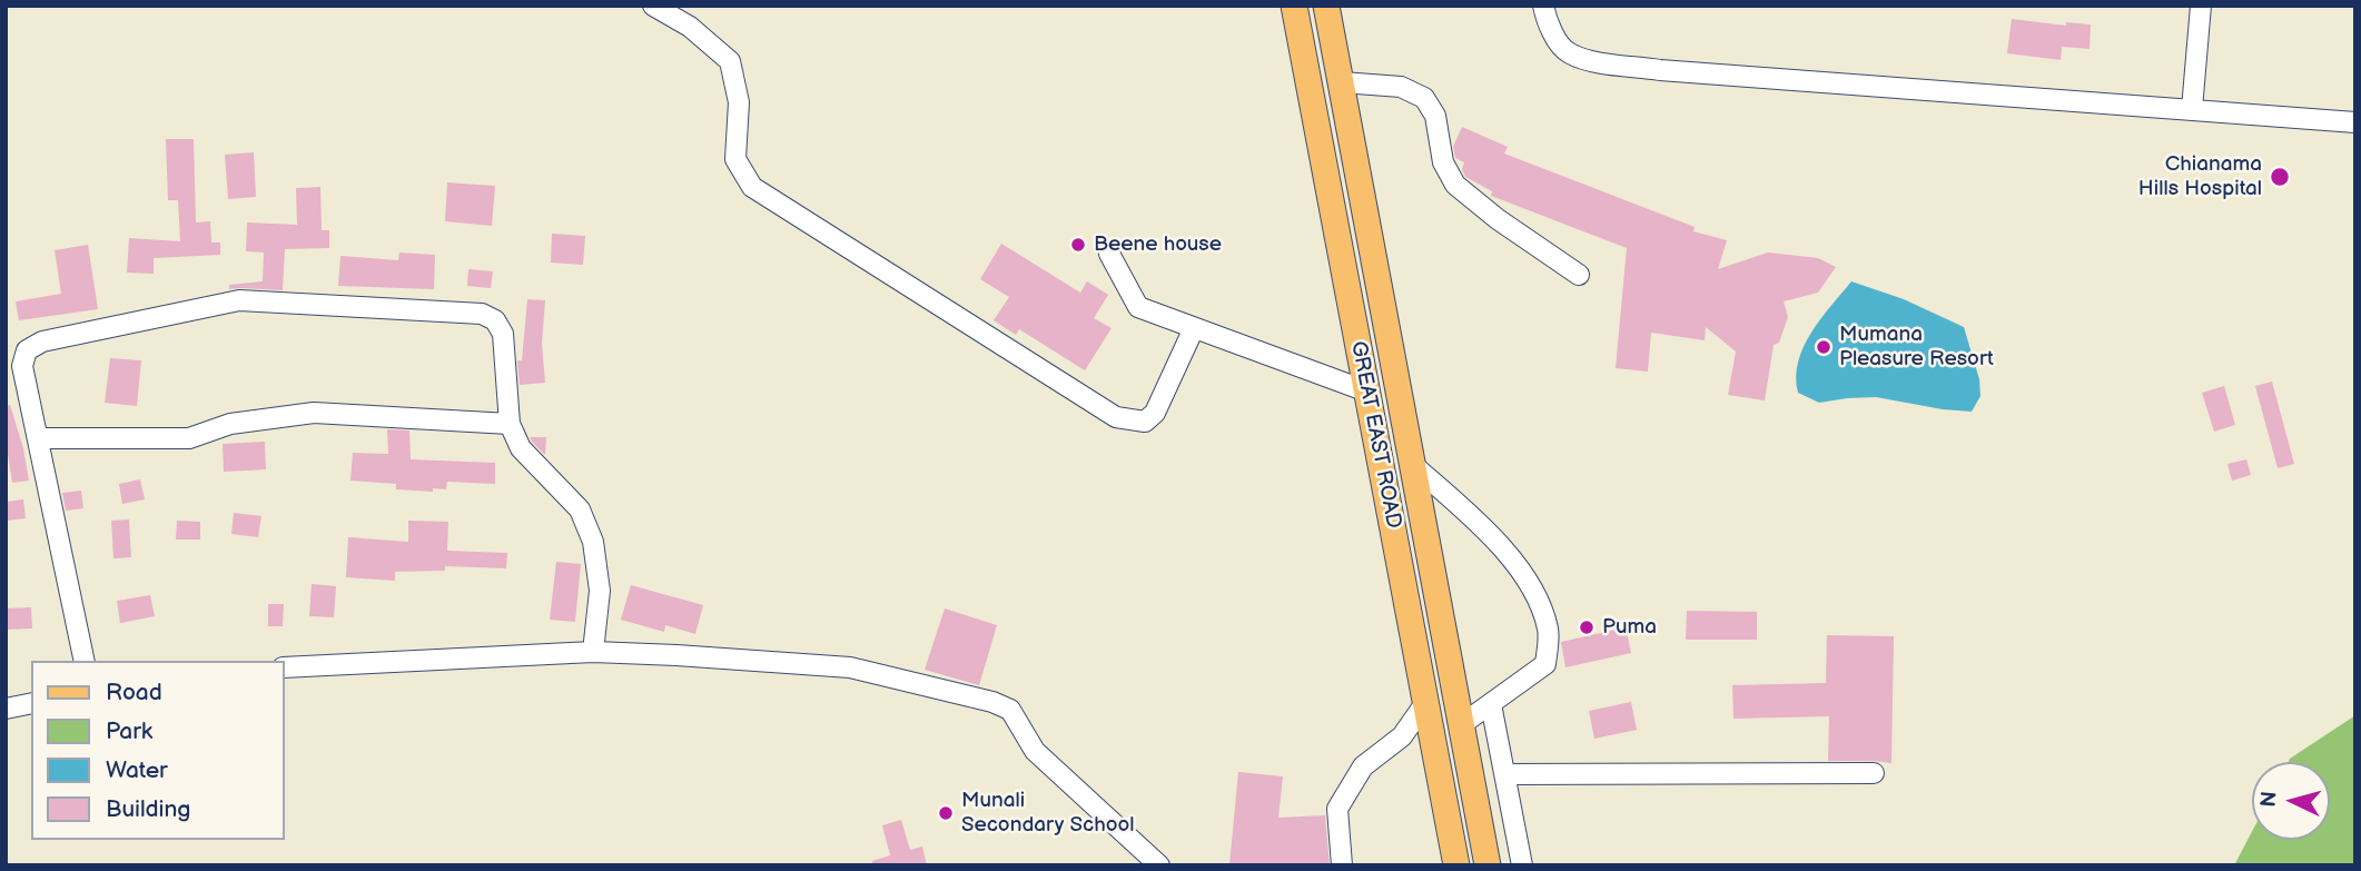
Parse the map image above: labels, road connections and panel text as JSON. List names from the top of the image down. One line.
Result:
{"streets":{"main road":["GREAT EAST ROAD"]},"places":["Chianama Hills Hospital","Beene house","Mumana Pleasure Resort","Puma","Munali Secondary School"],"legend":["Road","Park","Water","Building"],"north":"left"}
